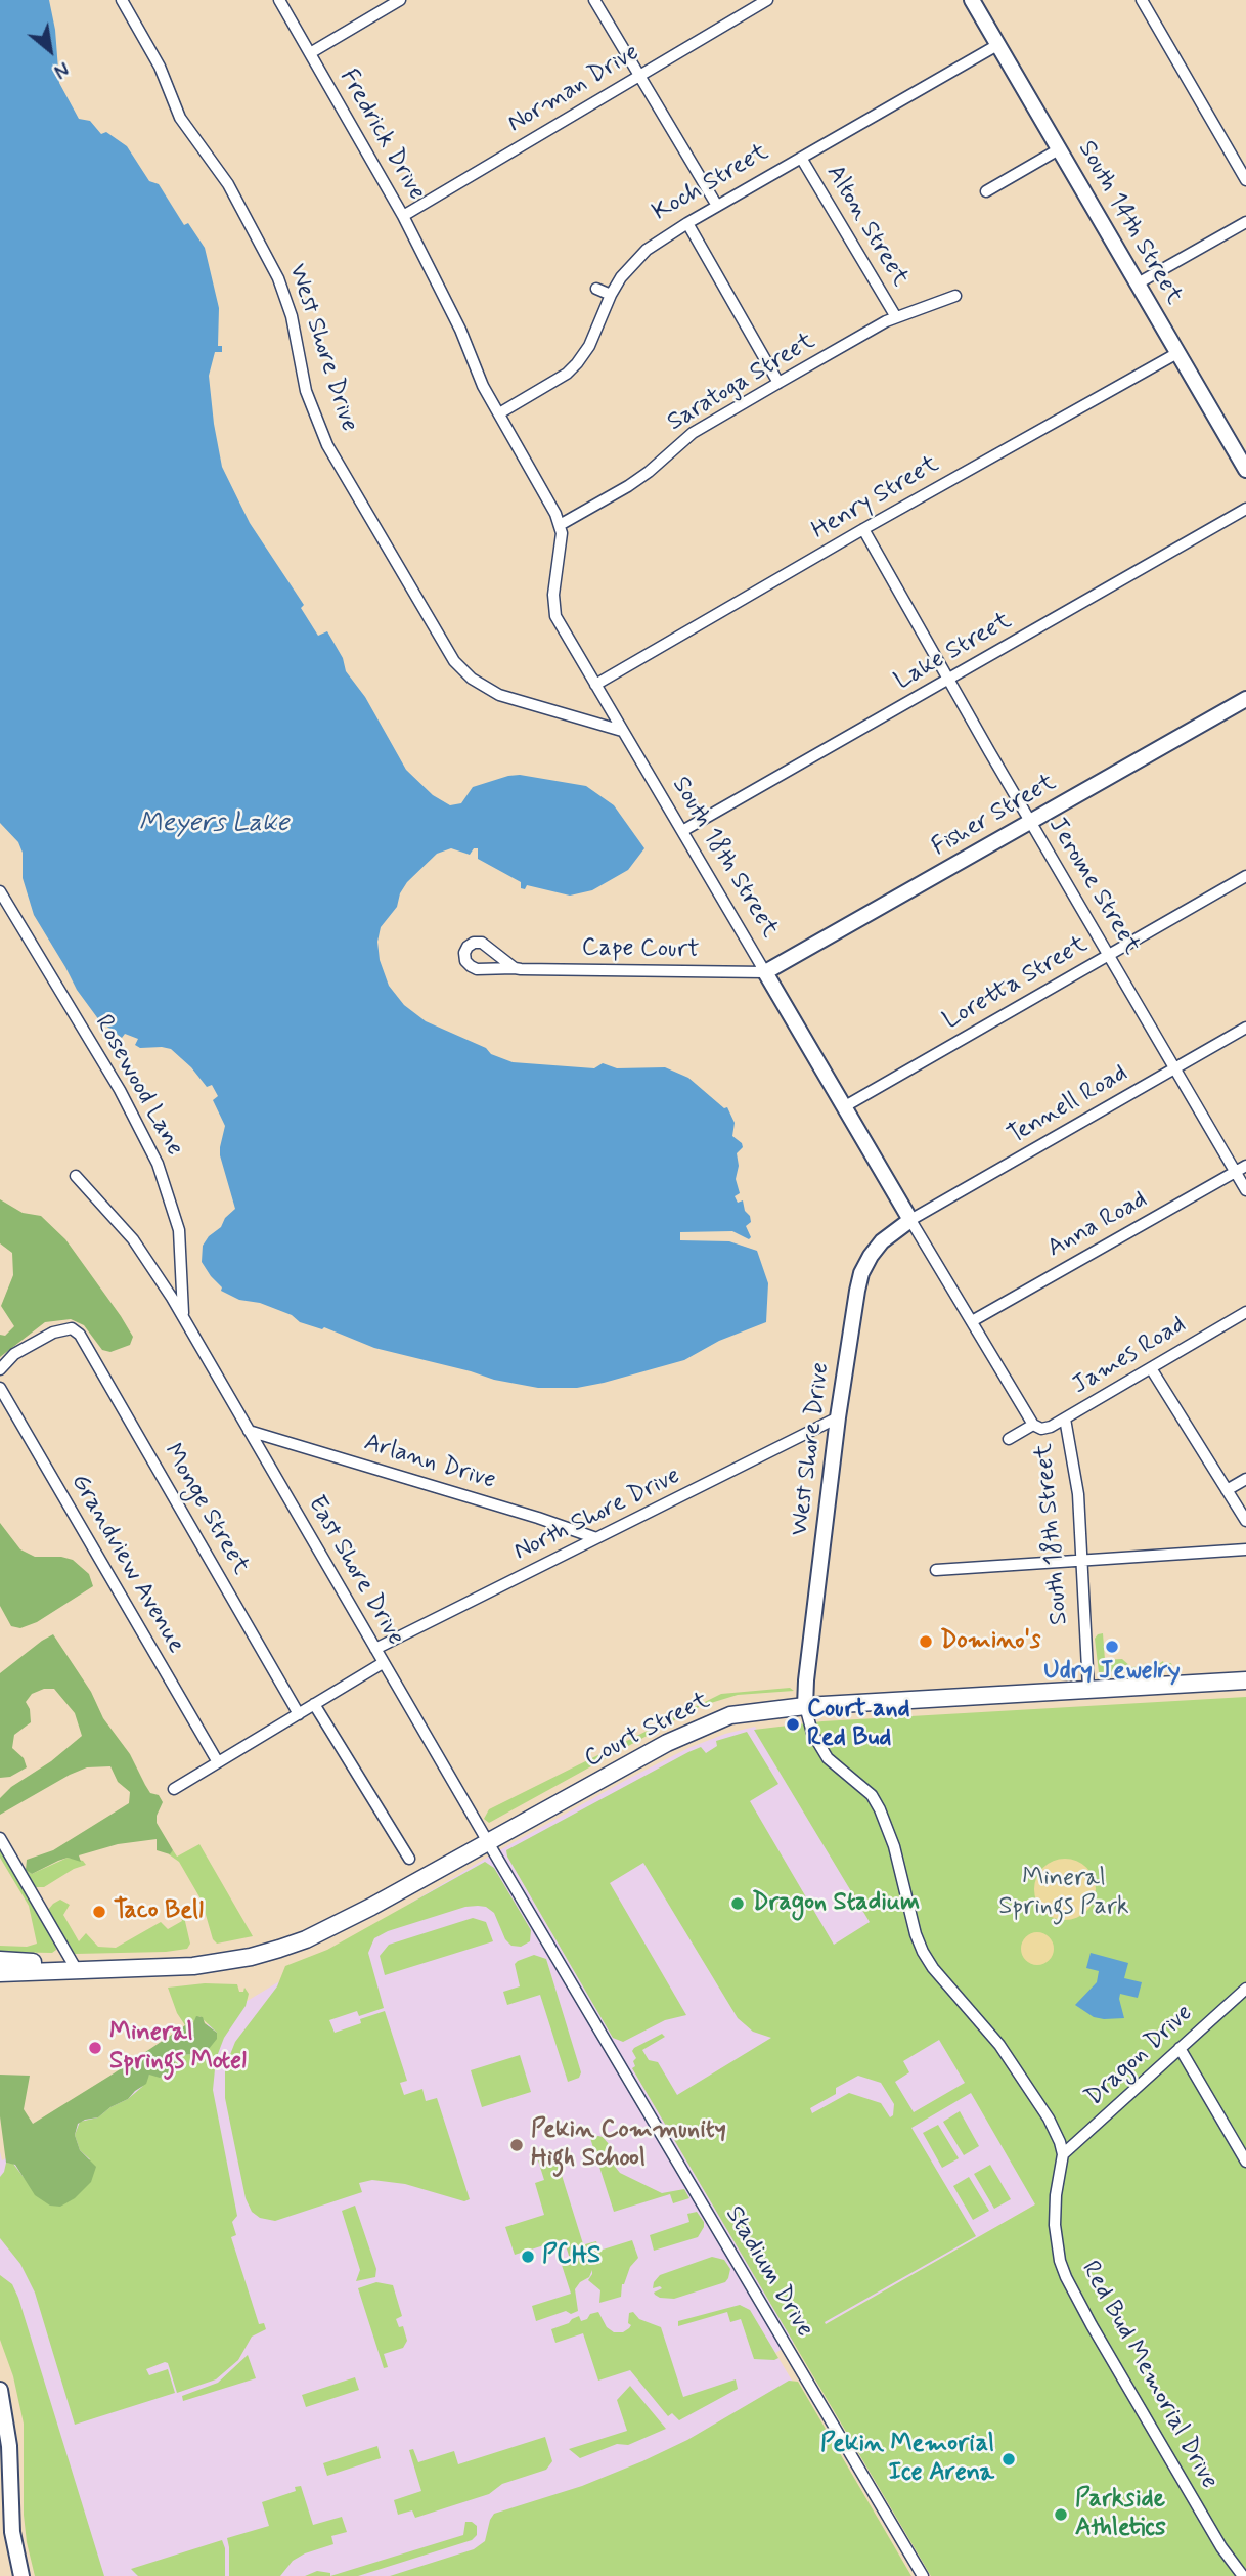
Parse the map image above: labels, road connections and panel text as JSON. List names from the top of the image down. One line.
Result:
{"streets":{"main road":["Court Street"],"street":["Norman Drive","Fredrick Drive","Koch Street","South 14th Street","Alton Street","West Shore Drive","Saratoga Street","Henry Street","Lake Street","Fisher Street","South 18th Street","Jerome Street","Cape Court","Loretta Street","Rosewood Lane","Tennell Road","Anna Road","James Road","Arlann Drive","Monge Street","North Shore Drive","Grandview Avenue","East Shore Drive","Dragon Drive","Stadium Drive","Red Bud Memorial Drive"]},"crossings":[["Norman Drive","Fredrick Drive"],["Fredrick Drive","South 18th Street"],["Koch Street","South 14th Street"],["Koch Street","Alton Street"],["Koch Street","South 18th Street"],["South 14th Street","Henry Street"],["Alton Street","Saratoga Street"],["West Shore Drive","South 18th Street"],["West Shore Drive","Tennell Road"],["West Shore Drive","North Shore Drive"],["West Shore Drive","Court Street"],["Saratoga Street","South 18th Street"],["Henry Street","South 18th Street"],["Henry Street","Jerome Street"],["Lake Street","South 18th Street"],["Lake Street","Jerome Street"],["Fisher Street","South 18th Street"],["Fisher Street","Jerome Street"],["Fisher Street","Cape Court"],["South 18th Street","Cape Court"],["South 18th Street","Loretta Street"],["South 18th Street","Tennell Road"],["South 18th Street","Anna Road"],["South 18th Street","James Road"],["South 18th Street","Court Street"],["Jerome Street","Loretta Street"],["Jerome Street","Tennell Road"],["Jerome Street","Anna Road"],["Rosewood Lane","East Shore Drive"],["Arlann Drive","North Shore Drive"],["Arlann Drive","East Shore Drive"],["North Shore Drive","East Shore Drive"],["East Shore Drive","Court Street"],["East Shore Drive","Stadium Drive"],["Court Street","Stadium Drive"],["Dragon Drive","Red Bud Memorial Drive"]],"water":["Meyers Lake"],"parks":["Mineral Springs Park"],"places":["Domino's","Udry Jewelry","Court and Red Bud","Dragon Stadium","Taco Bell","Mineral Springs Motel","Pekin Community High School","PCHS","Pekin Memorial Ice Arena","Parkside Athletics"],"north":"bottom right"}
